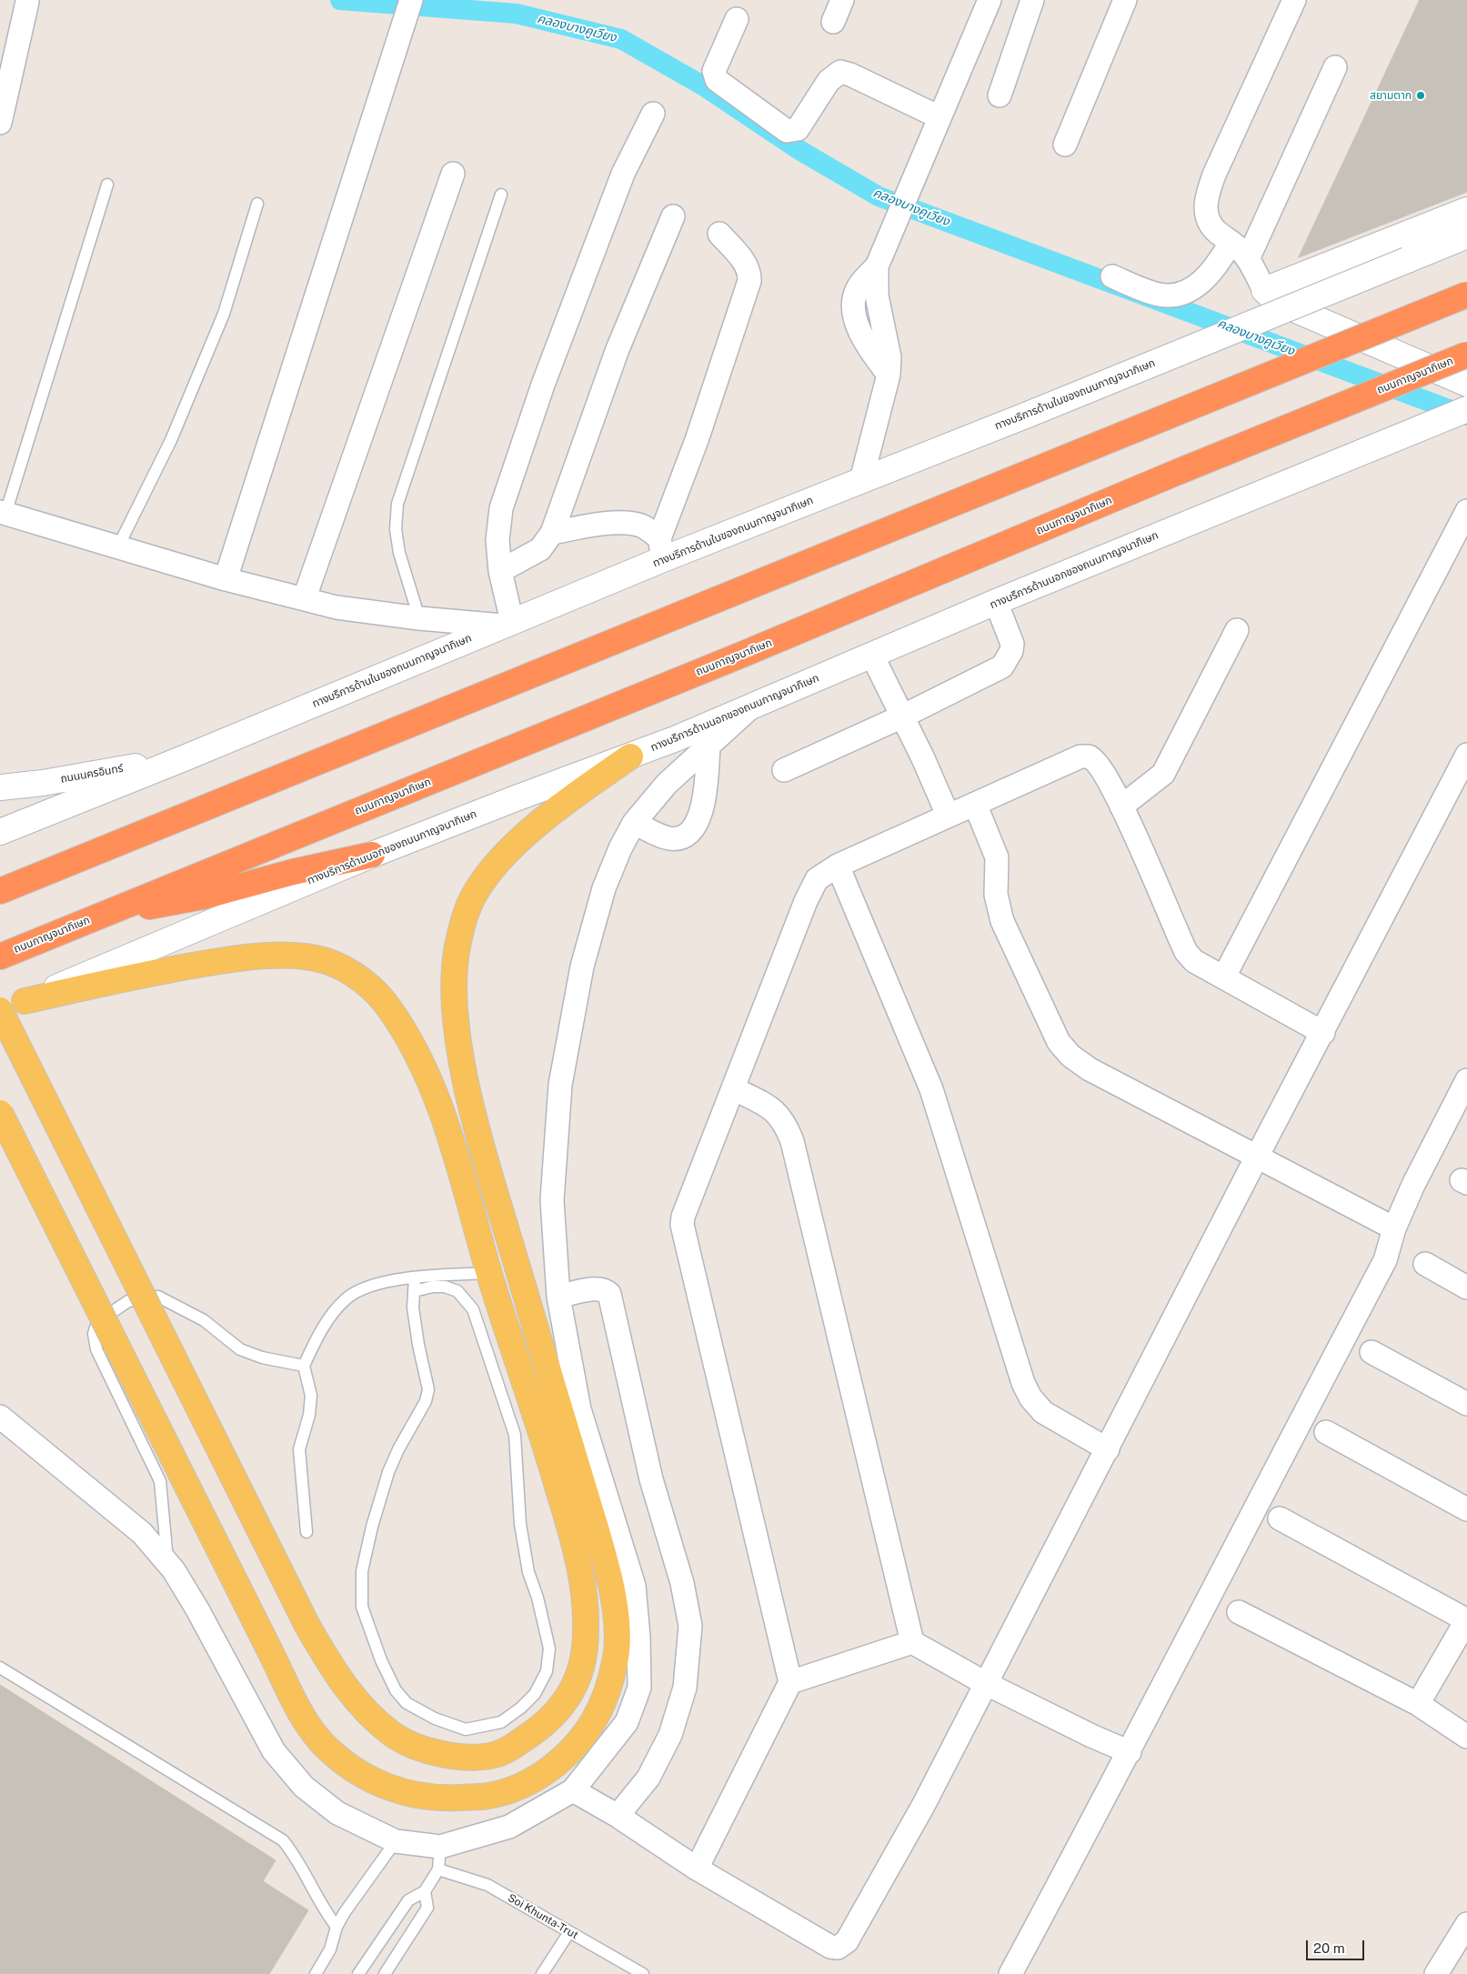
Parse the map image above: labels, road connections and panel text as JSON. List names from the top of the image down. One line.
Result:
{"streets":{"highway":["ถนนกาญจนาภิเษก"],"main road":["ทางบริการด้านในของถนนกาญจนาภิเษก","ทางบริการด้านนอกของถนนกาญจนาภิเษก","ถนนนครอินทร์"],"lane":["Soi Khunta-Trut"]},"crossings":[["ทางบริการด้านในของถนนกาญจนาภิเษก","ถนนนครอินทร์"]],"water":["คลองบางคูเวียง"],"places":["สยามตาก"],"scale_bar":"20 m"}
